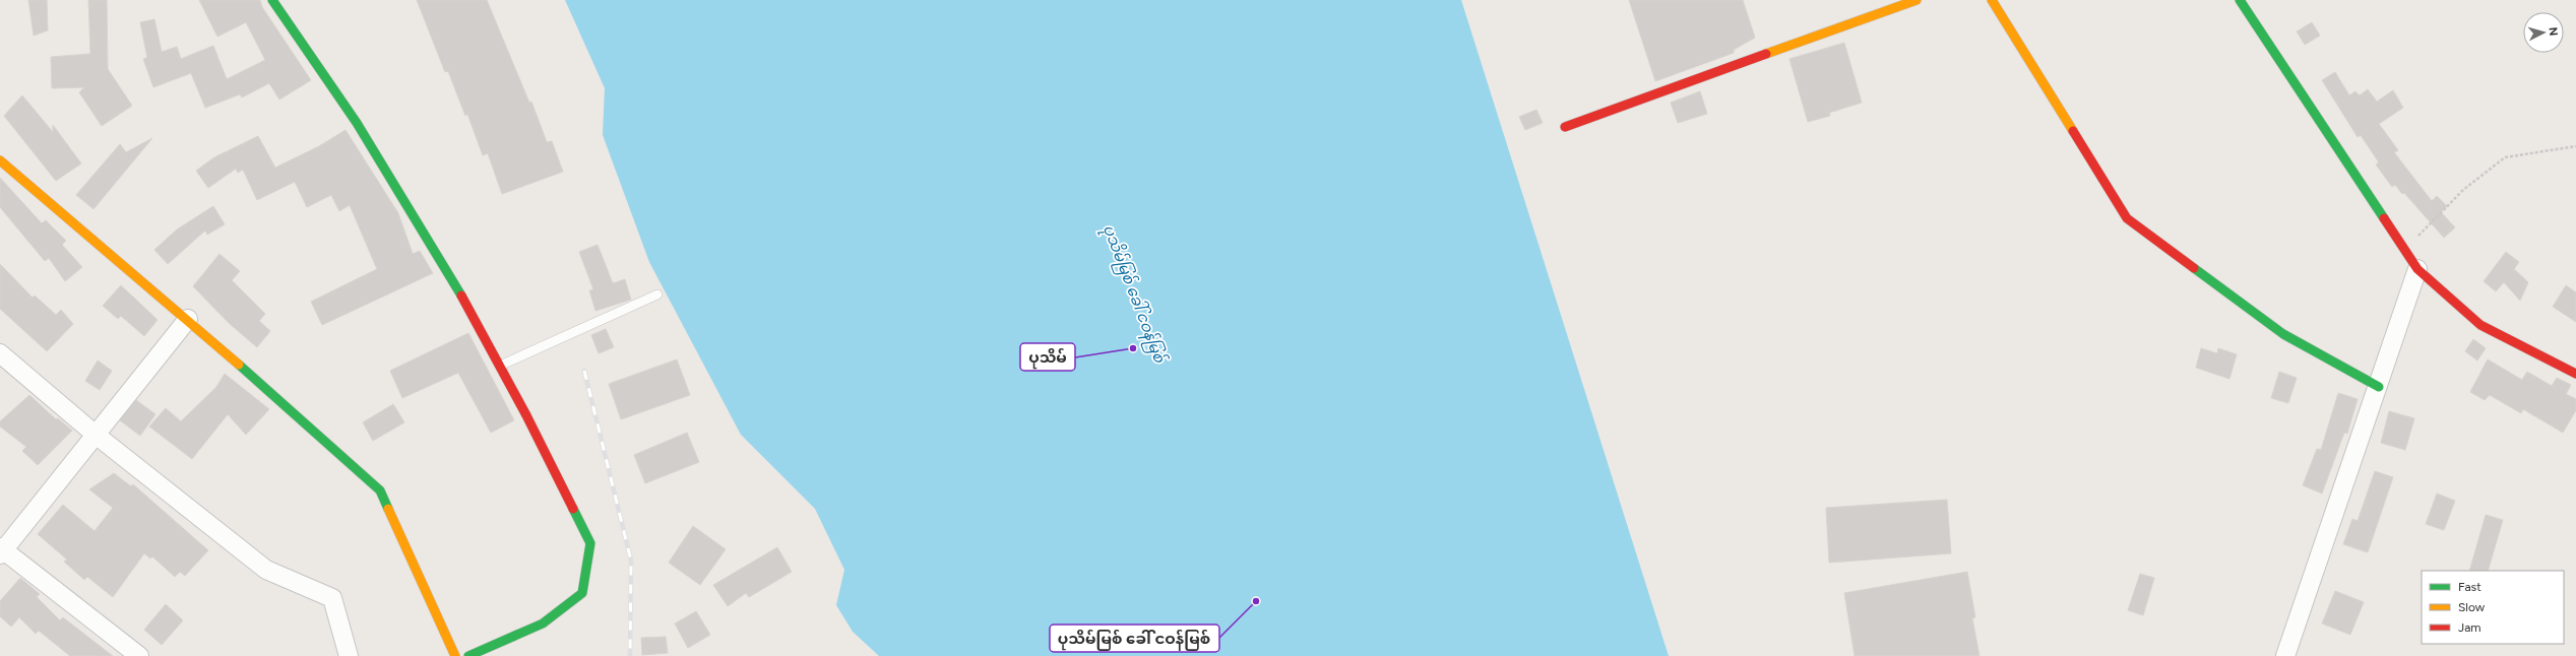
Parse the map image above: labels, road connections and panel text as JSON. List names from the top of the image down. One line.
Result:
{"water":["ပုသိမ်မြစ် ခေါ် ငဝန်မြစ်"],"places":["ပုသိမ်","ပုသိမ်မြစ် ခေါ် ငဝန်မြစ်"],"legend":["Fast","Slow","Jam"],"north":"right"}
